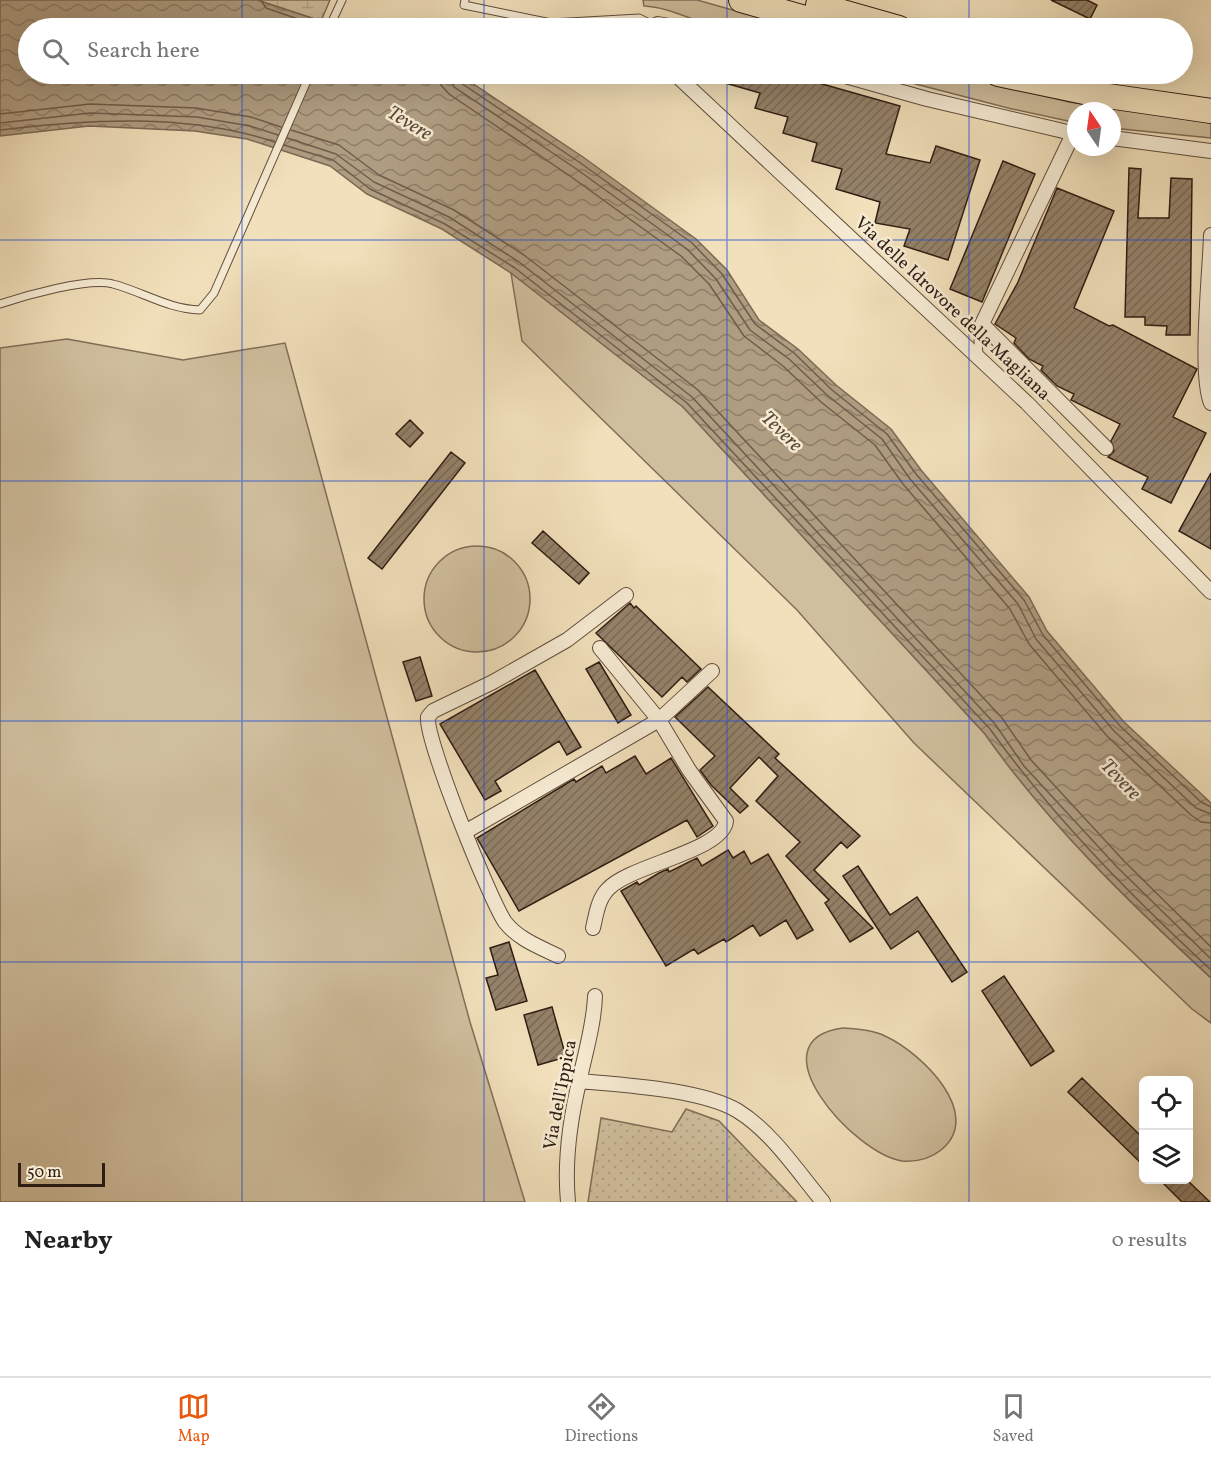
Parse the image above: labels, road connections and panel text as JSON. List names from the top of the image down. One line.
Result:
{"streets":{"street":["Via delle Idrovore della Magliana","Via dell'Ippica"]},"water":["Tevere"],"scale_bar":"50 m","north":"top","page":{"search":"Search here","scale":"50 m","heading":["Nearby","0 results"],"nav":["Map","Directions","Saved"]}}
